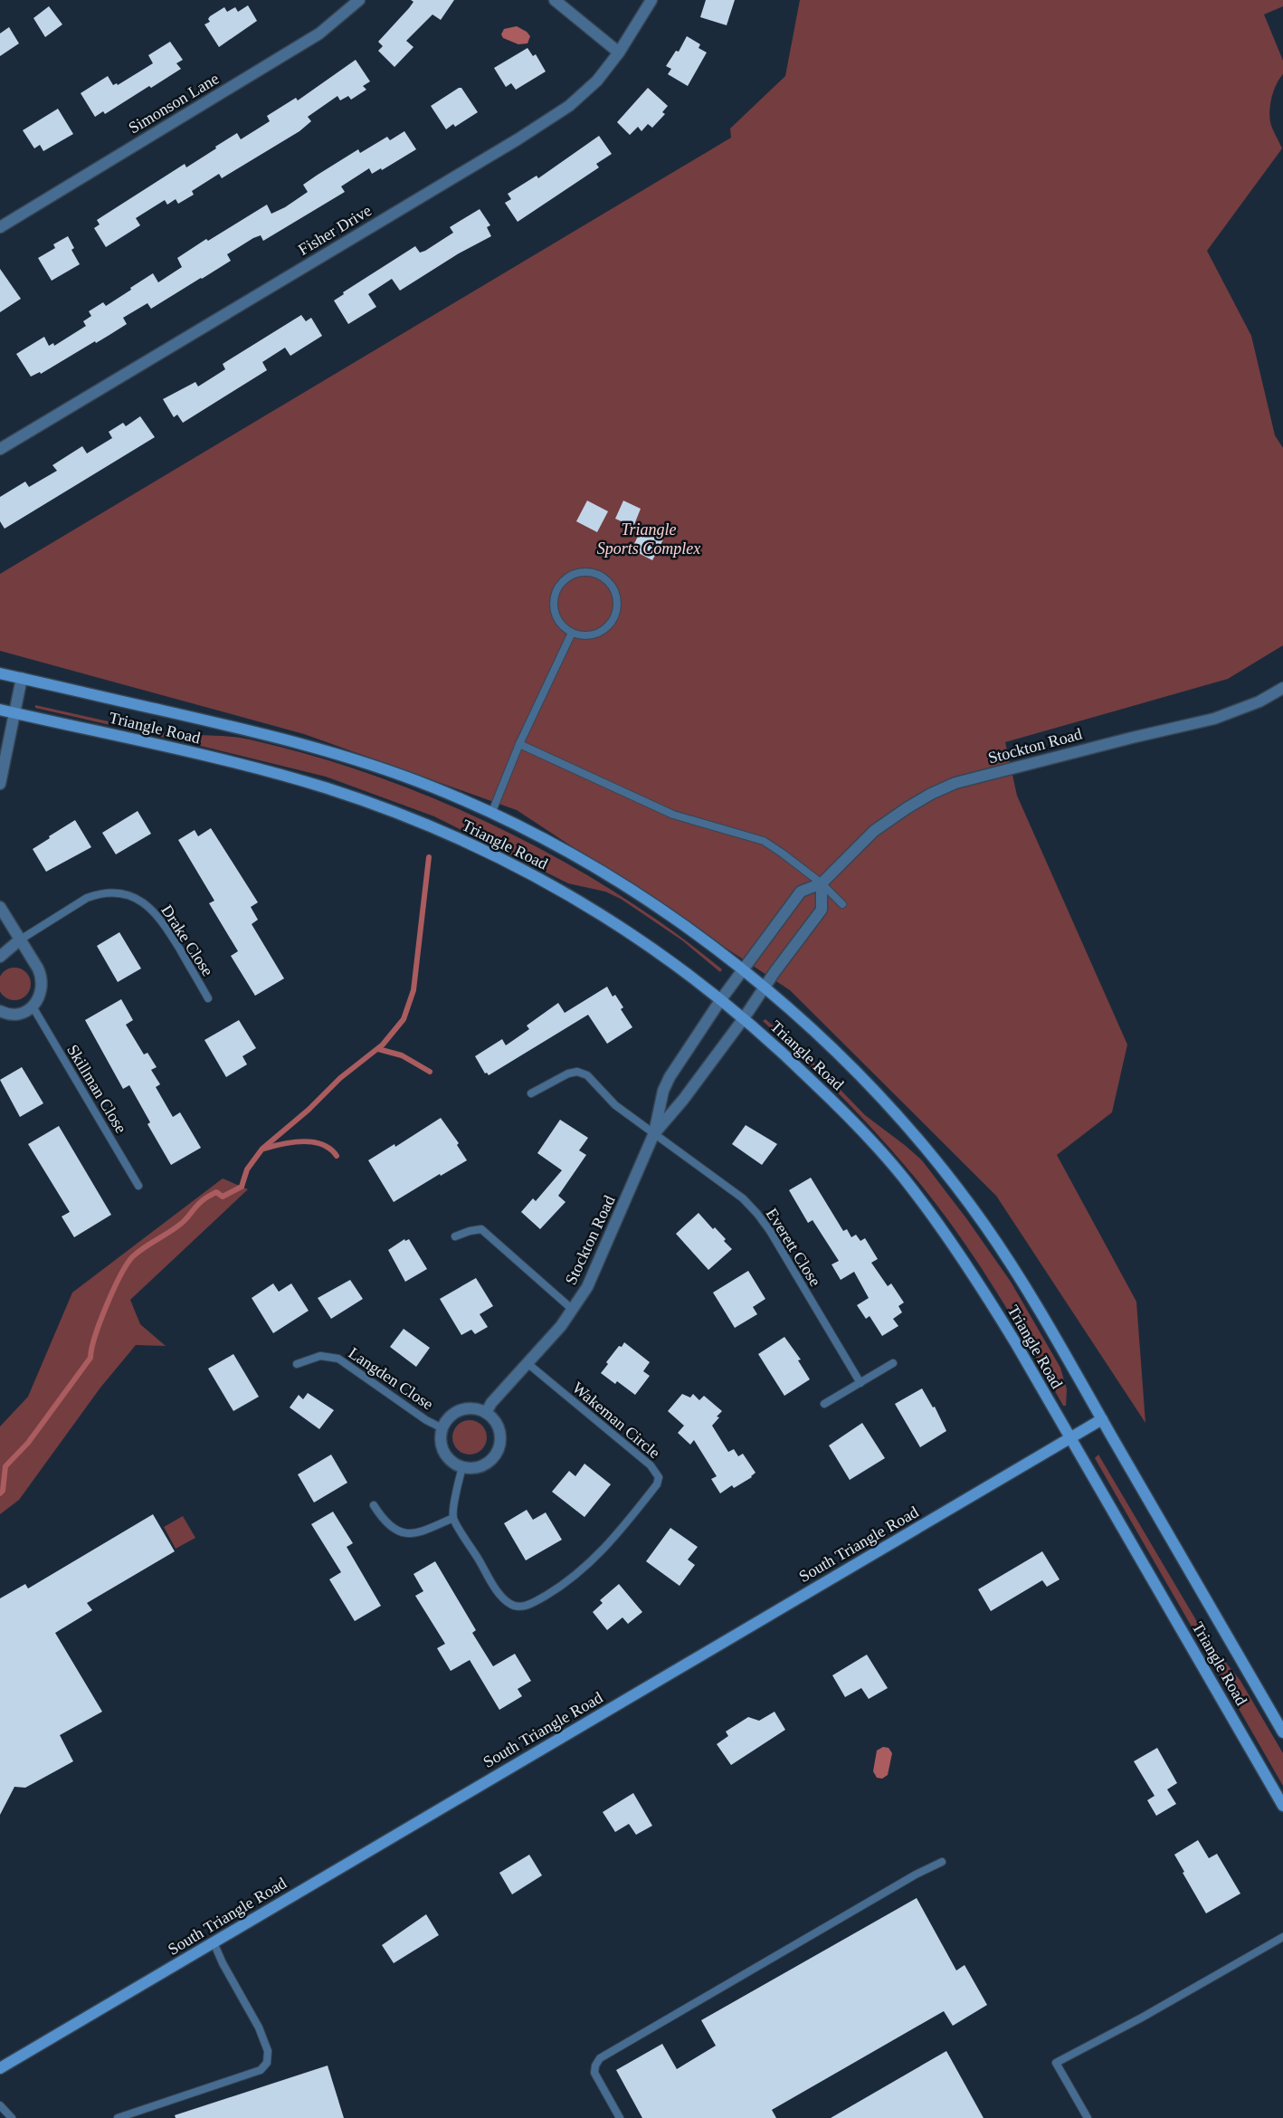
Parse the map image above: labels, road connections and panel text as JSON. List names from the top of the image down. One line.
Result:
{"streets":{"street":["Simonson Lane","Fisher Drive","Triangle Road","Stockton Road","South Triangle Road"],"lane":["Drake Close","Skillman Close","Everett Close","Langden Close","Wakeman Circle"]},"crossings":[["Triangle Road","Stockton Road"],["Triangle Road","South Triangle Road"],["Stockton Road","Everett Close"],["Stockton Road","Langden Close"],["Stockton Road","Wakeman Circle"]],"parks":["Triangle Sports Complex"]}
